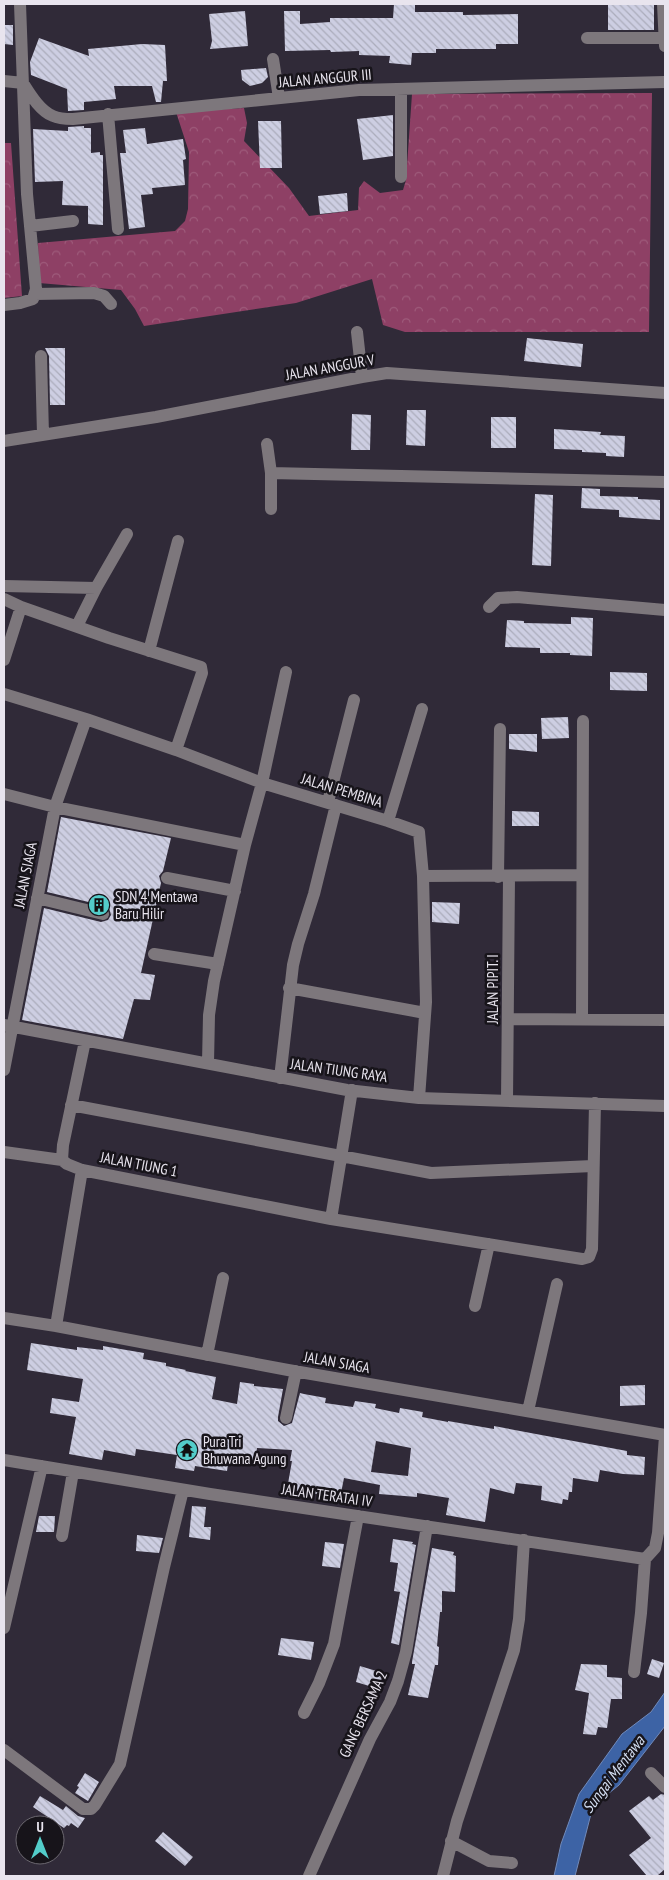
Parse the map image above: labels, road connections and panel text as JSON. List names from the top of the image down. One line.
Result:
{"streets":{"street":["JALAN ANGGUR III","JALAN ANGGUR V","JALAN PEMBINA","JALAN SIAGA","JALAN PIPIT. I","JALAN TIUNG RAYA","JALAN TIUNG 1","JALAN TERATAI IV","GANG BERSAMA 2"]},"crossings":[["JALAN PEMBINA","JALAN SIAGA"],["JALAN PEMBINA","JALAN TIUNG RAYA"],["JALAN SIAGA","JALAN TIUNG RAYA"],["JALAN PIPIT. I","JALAN TIUNG RAYA"],["JALAN TERATAI IV","GANG BERSAMA 2"]],"water":["Sungai Mentawa"],"places":{"building":["SDN 4 Mentawa Baru Hilir"],"temple":["Pura Tri Bhuwana Agung"]},"north":"top"}
